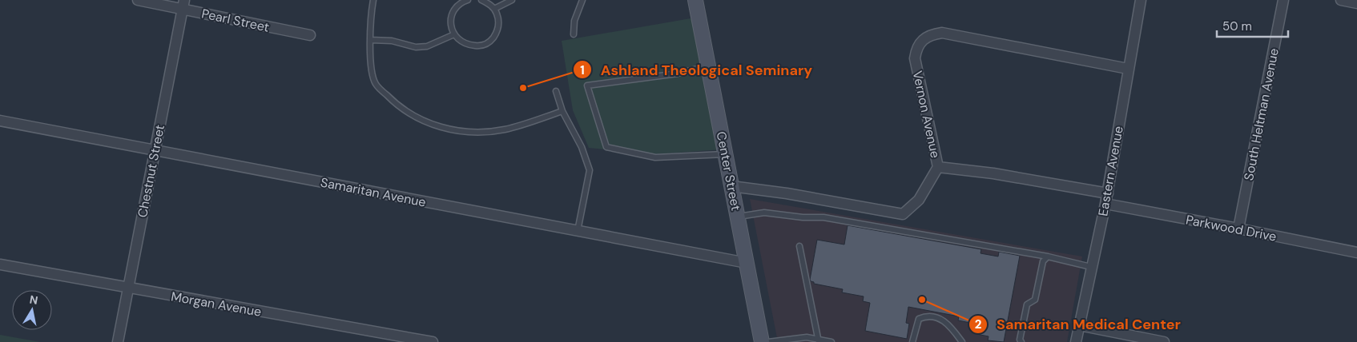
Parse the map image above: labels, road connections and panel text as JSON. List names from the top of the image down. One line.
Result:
{"streets":{"main road":["Center Street"],"street":["Pearl Street","Vernon Avenue","South Heltman Avenue","Chestnut Street","Eastern Avenue","Samaritan Avenue","Parkwood Drive","Morgan Avenue"]},"crossings":[["Pearl Street","Chestnut Street"],["Vernon Avenue","Center Street"],["Vernon Avenue","Eastern Avenue"],["South Heltman Avenue","Parkwood Drive"],["Chestnut Street","Samaritan Avenue"],["Chestnut Street","Morgan Avenue"],["Center Street","Samaritan Avenue"],["Eastern Avenue","Parkwood Drive"]],"places":["Ashland Theological Seminary","Samaritan Medical Center"],"scale_bar":"50 m","north":"top"}
